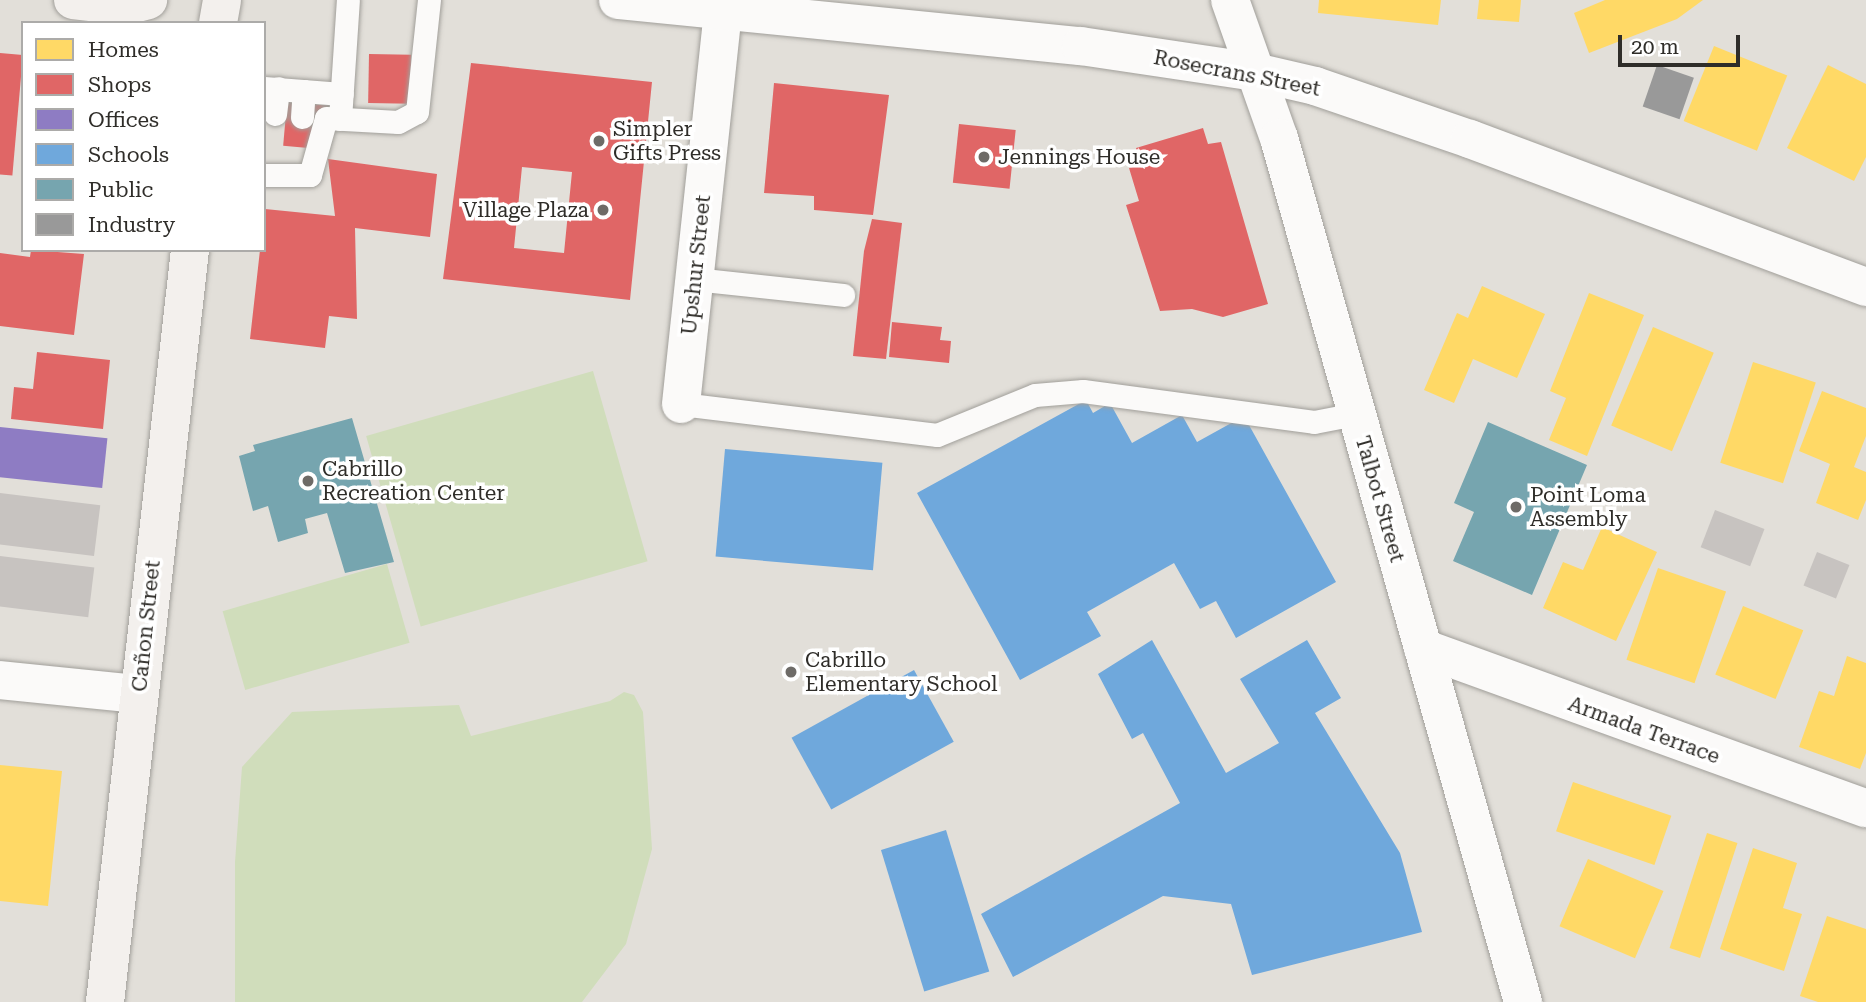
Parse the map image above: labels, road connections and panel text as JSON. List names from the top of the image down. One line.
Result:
{"streets":{"main road":["Rosecrans Street","Upshur Street","Talbot Street","Cañon Street","Armada Terrace"]},"crossings":[["Rosecrans Street","Upshur Street"],["Rosecrans Street","Talbot Street"],["Talbot Street","Armada Terrace"]],"places":["Simpler Gifts Press","Jennings House","Village Plaza","Cabrillo Recreation Center","Point Loma Assembly","Cabrillo Elementary School"],"legend":["Homes","Shops","Offices","Schools","Public","Industry"],"scale_bar":"20 m"}
